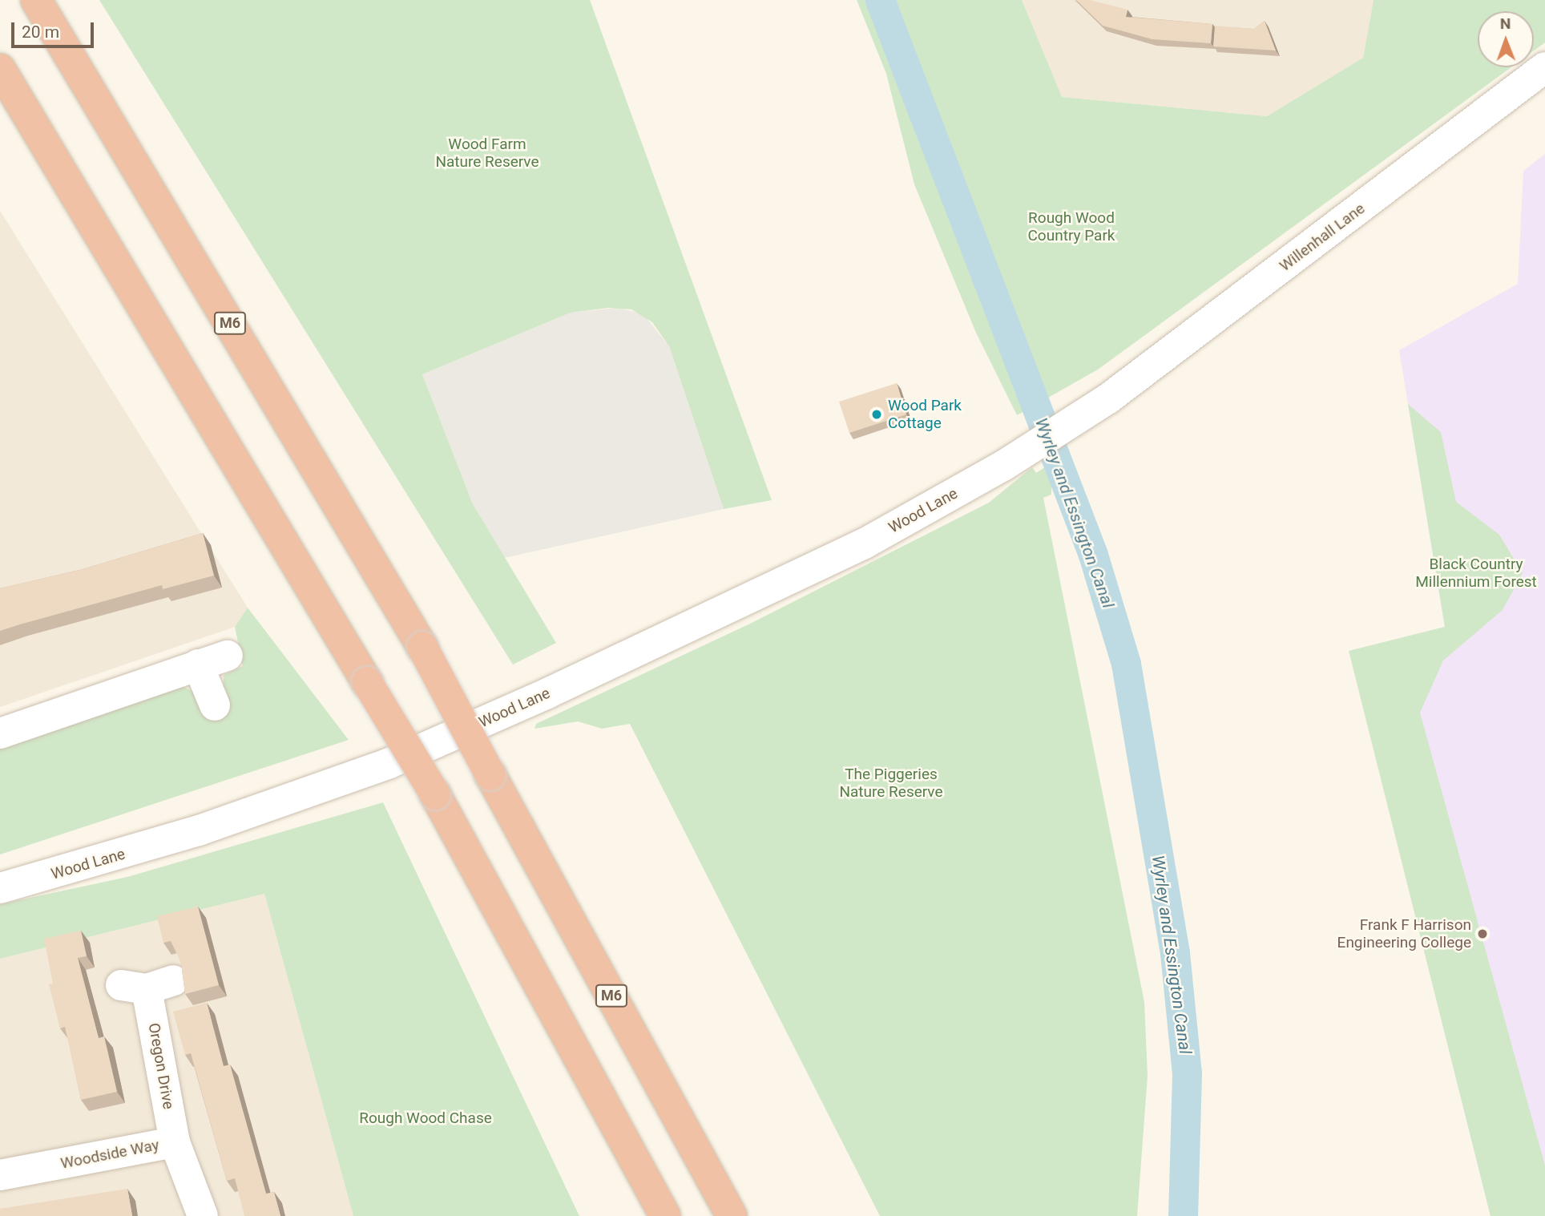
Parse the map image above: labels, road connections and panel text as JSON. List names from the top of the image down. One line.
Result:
{"streets":{"highway":["M6"],"street":["Willenhall Lane","Wood Lane","Oregon Drive","Woodside Way"]},"crossings":[["Willenhall Lane","Wood Lane"],["Oregon Drive","Woodside Way"]],"water":["Wyrley and Essington Canal"],"parks":["Wood Farm Nature Reserve","Rough Wood Country Park","Black Country Millennium Forest","The Piggeries Nature Reserve","Rough Wood Chase"],"places":["Wood Park Cottage","Frank F Harrison Engineering College"],"scale_bar":"20 m","north":"top"}
